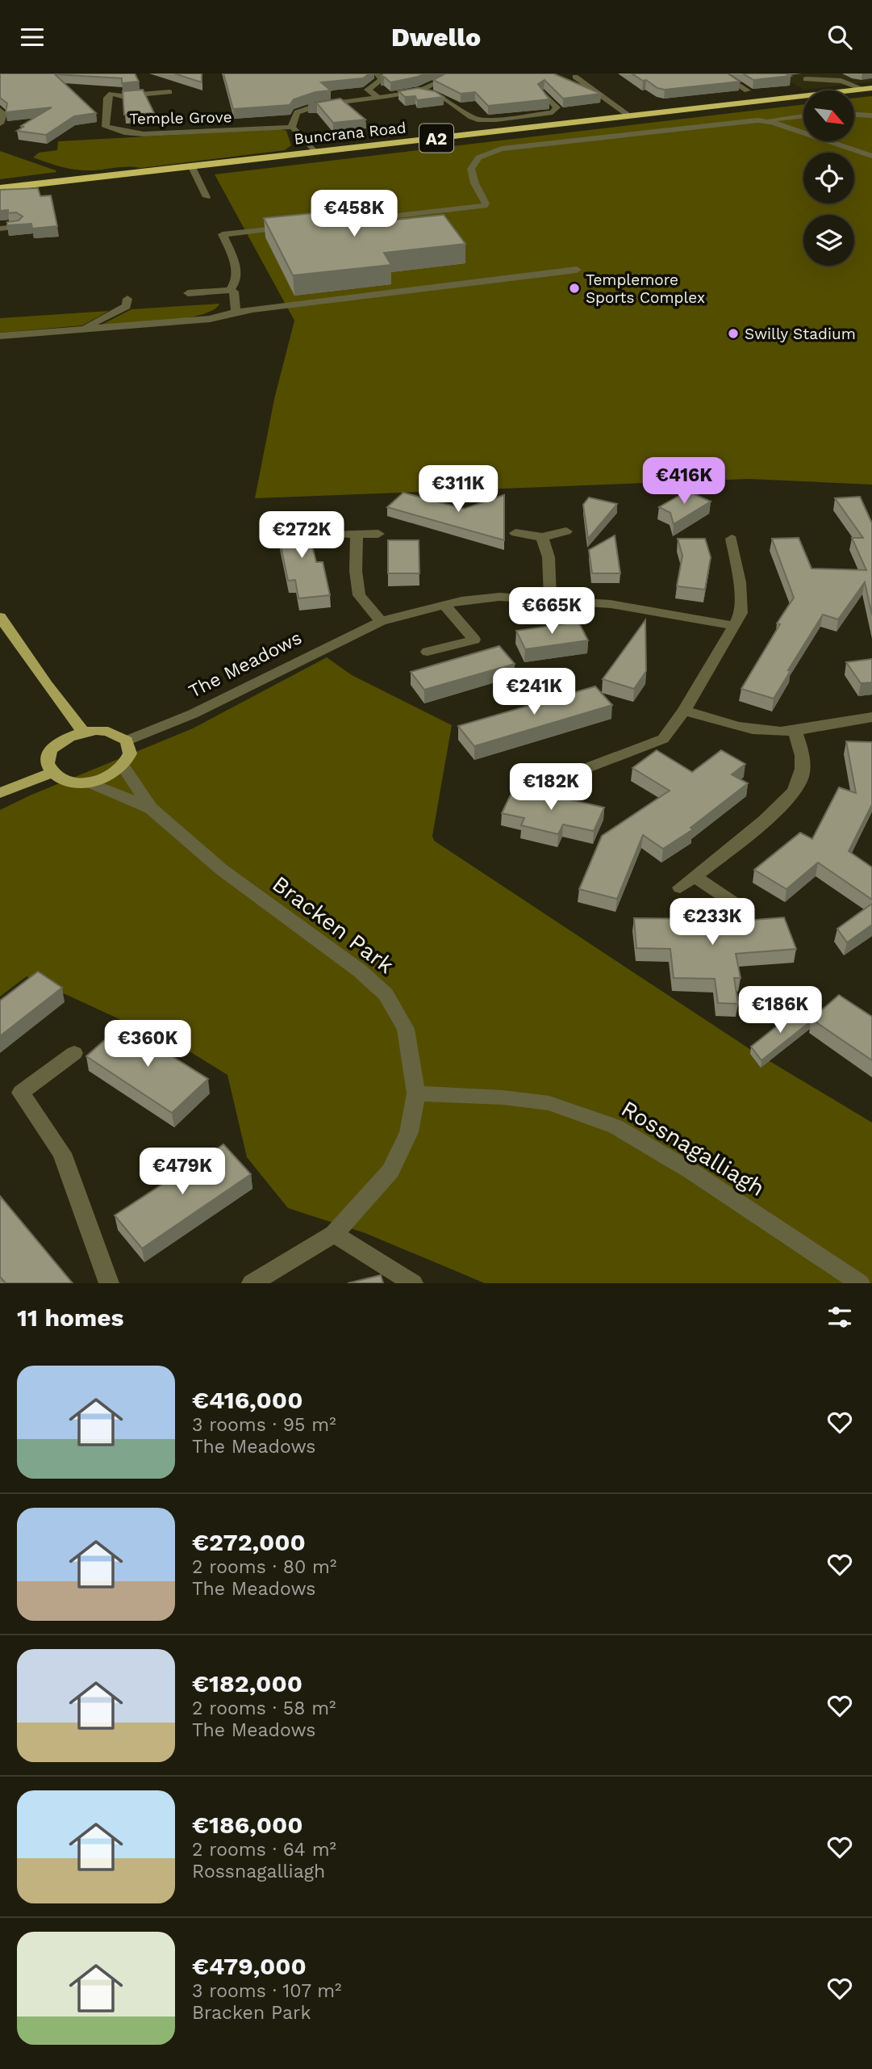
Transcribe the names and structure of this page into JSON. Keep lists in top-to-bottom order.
{
  "streets": {
    "highway": ["Buncrana Road", "A2"],
    "street": [
      "Temple Grove",
      "The Meadows",
      "Bracken Park",
      "Rossnagalliagh"
    ]
  },
  "crossings": [
    ["The Meadows", "Bracken Park"],
    ["Bracken Park", "Rossnagalliagh"]
  ],
  "places": ["Templemore Sports Complex", "Swilly Stadium"],
  "north": "bottom right",
  "page": {
    "header": "Dwello",
    "price": [
      "€458K",
      "€416K",
      "€311K",
      "€272K",
      "€665K",
      "€241K",
      "€182K",
      "€233K",
      "€186K",
      "€360K",
      "€479K"
    ],
    "heading": "11 homes",
    "list": [
      {
        "name": "€416,000",
        "note": "3 rooms · 95 m² · The Meadows"
      },
      {
        "name": "€272,000",
        "note": "2 rooms · 80 m² · The Meadows"
      },
      {
        "name": "€182,000",
        "note": "2 rooms · 58 m² · The Meadows"
      },
      {
        "name": "€186,000",
        "note": "2 rooms · 64 m² · Rossnagalliagh"
      },
      {
        "name": "€479,000",
        "note": "3 rooms · 107 m² · Bracken Park"
      }
    ]
  }
}
